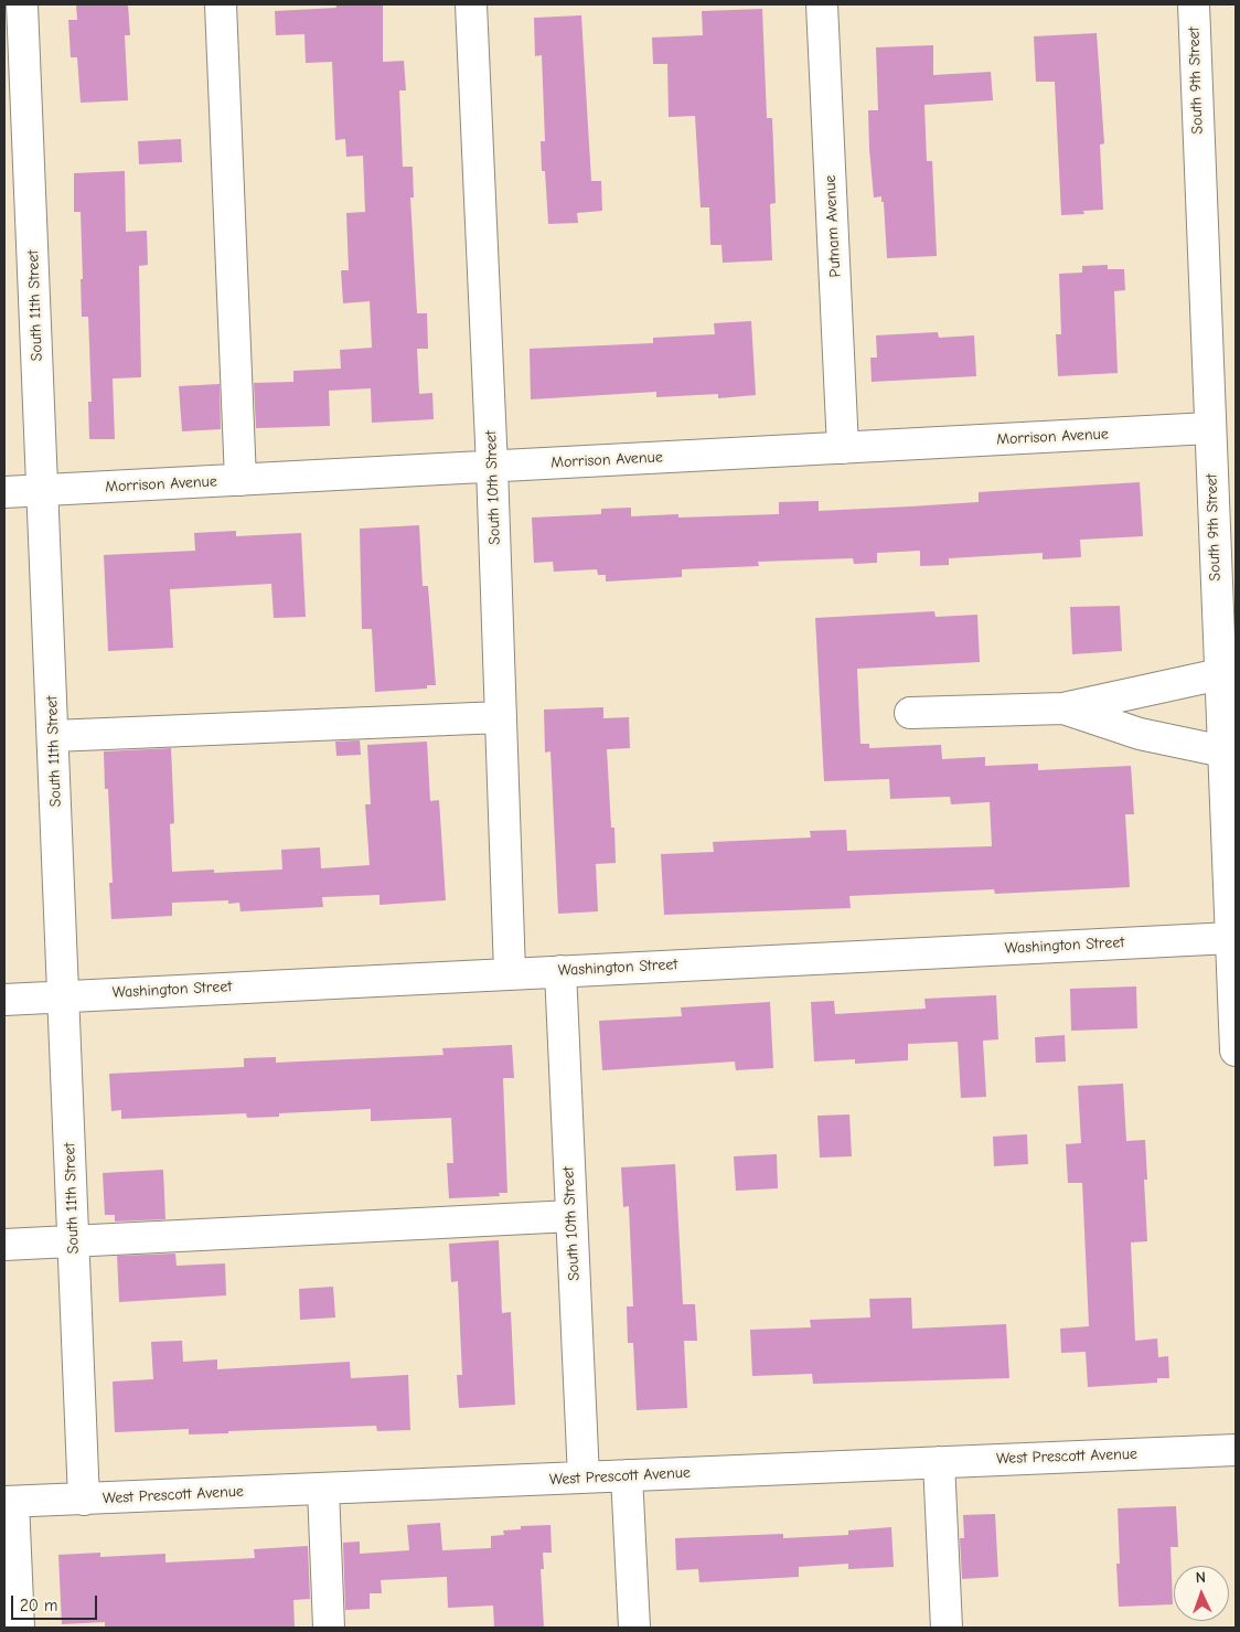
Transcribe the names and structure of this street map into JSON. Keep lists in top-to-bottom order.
{
  "streets": {
    "street": [
      "South 9th Street",
      "Putnam Avenue",
      "South 11th Street",
      "Morrison Avenue",
      "South 10th Street",
      "Washington Street",
      "West Prescott Avenue"
    ]
  },
  "crossings": [
    ["South 9th Street", "Morrison Avenue"],
    ["South 9th Street", "Washington Street"],
    ["Putnam Avenue", "Morrison Avenue"],
    ["South 11th Street", "Morrison Avenue"],
    ["South 11th Street", "Washington Street"],
    ["South 11th Street", "West Prescott Avenue"],
    ["Morrison Avenue", "South 10th Street"],
    ["South 10th Street", "Washington Street"],
    ["South 10th Street", "West Prescott Avenue"]
  ],
  "scale_bar": "20 m",
  "north": "top"
}
